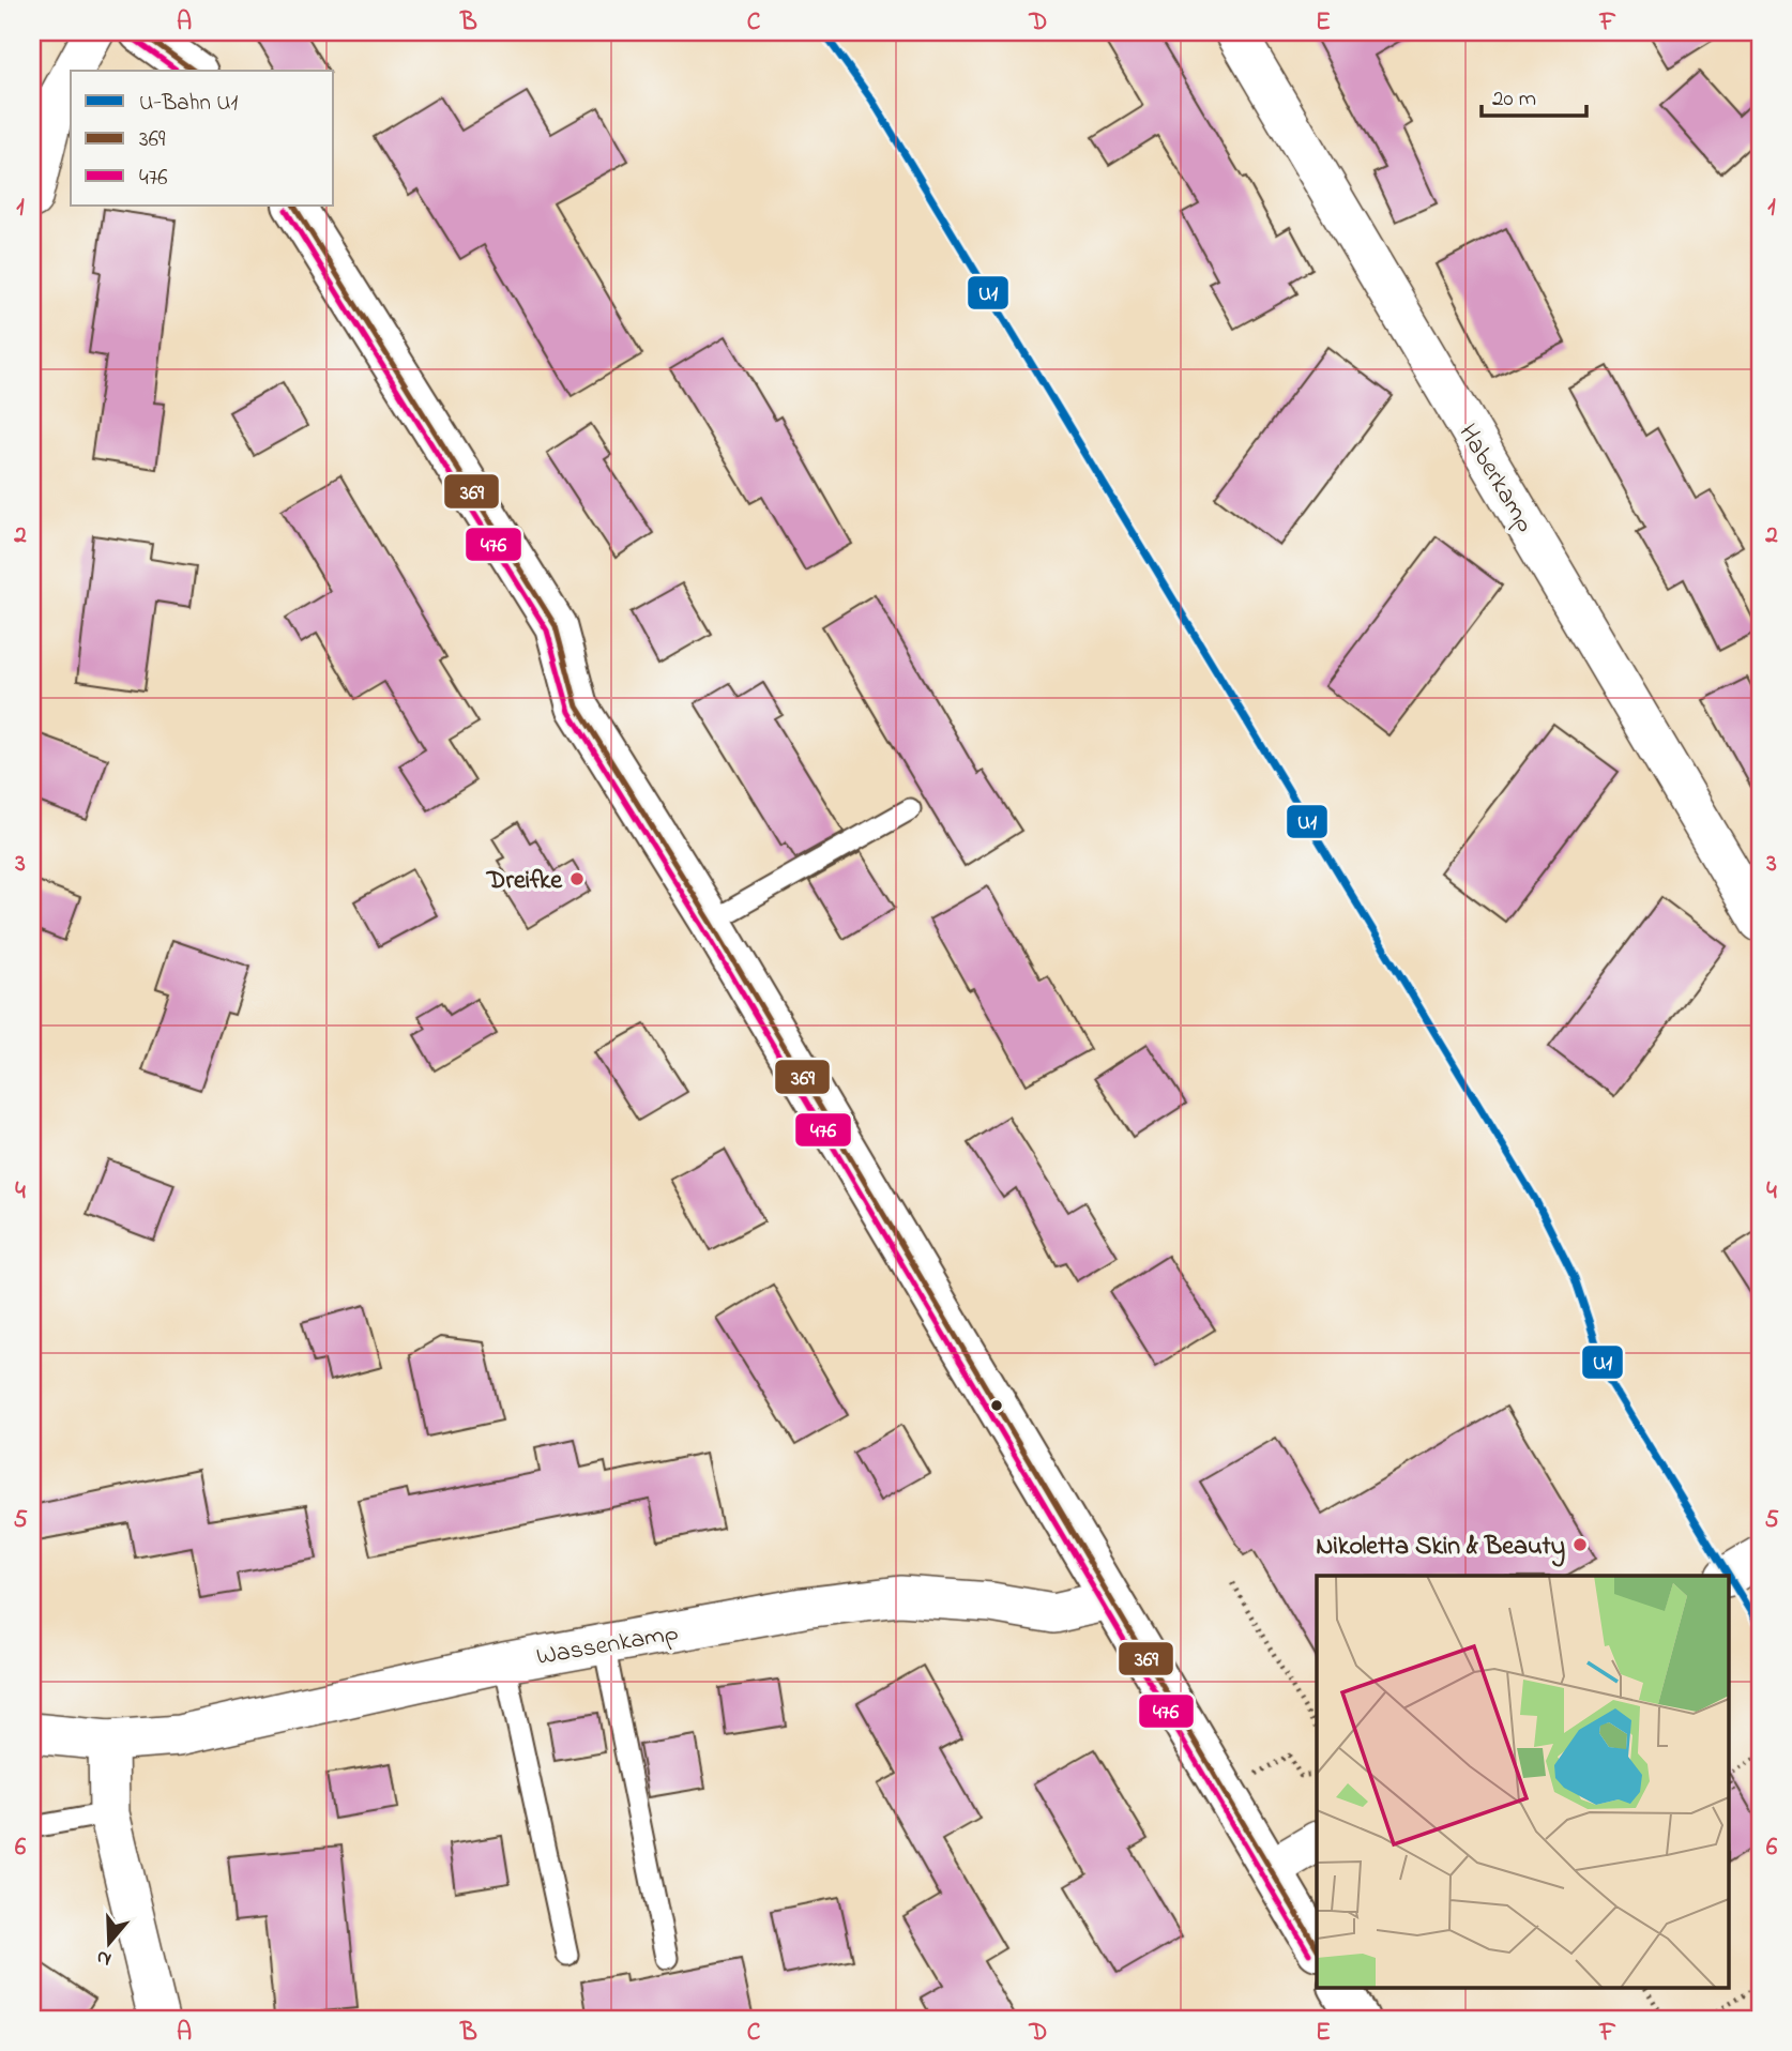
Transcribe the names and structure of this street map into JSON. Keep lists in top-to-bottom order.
{
  "streets": {
    "street": ["Haberkamp", "Wassenkamp"]
  },
  "places": ["Dreifke", "Nikoletta Skin & Beauty"],
  "lines": ["metro line U1", "transit line 369", "transit line 476"],
  "legend": ["U-Bahn U1", "369", "476"],
  "scale_bar": "20 m",
  "north": "bottom",
  "grid": {
    "columns": [
      "A",
      "B",
      "C",
      "D",
      "E",
      "F"
    ],
    "rows": [
      "1",
      "2",
      "3",
      "4",
      "5",
      "6"
    ]
  }
}
